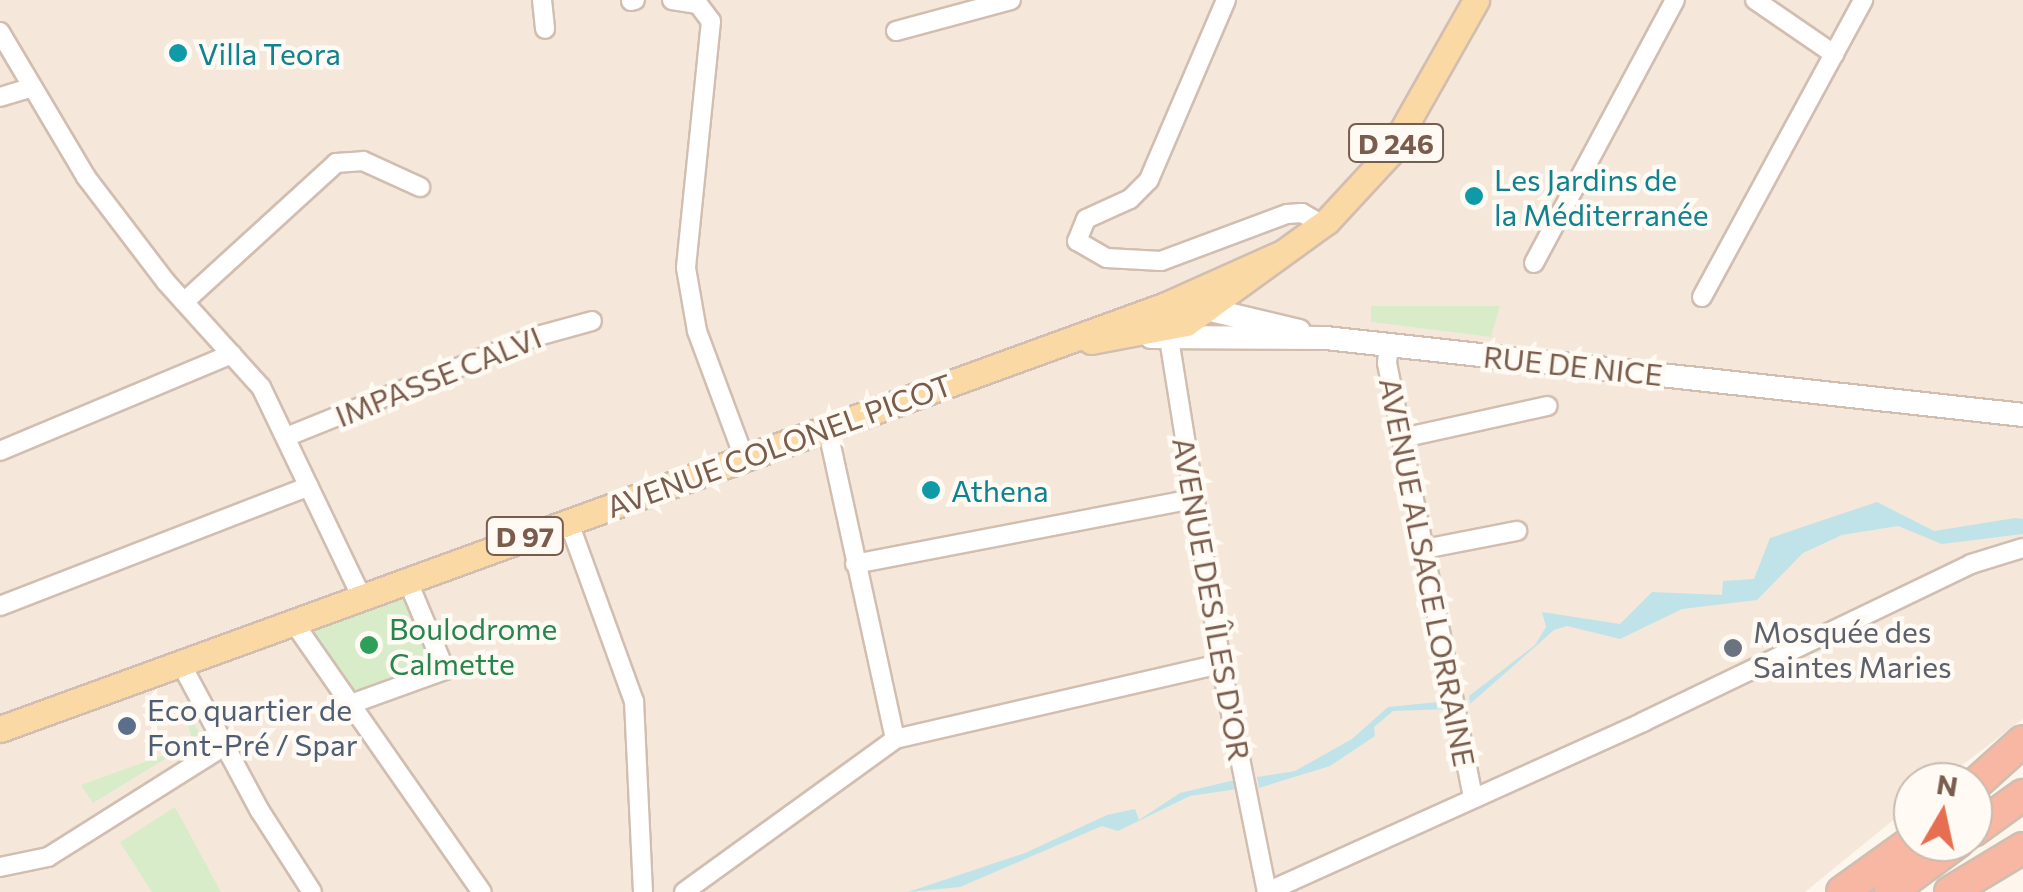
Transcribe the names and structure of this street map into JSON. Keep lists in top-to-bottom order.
{
  "streets": {
    "main road": ["D 246", "AVENUE COLONEL PICOT", "D 97"],
    "street": [
      "RUE DE NICE",
      "IMPASSE CALVI",
      "AVENUE ALSACE LORRAINE",
      "AVENUE DES ÎLES D'OR"
    ]
  },
  "crossings": [
    ["RUE DE NICE", "AVENUE COLONEL PICOT"],
    ["RUE DE NICE", "D 97"],
    ["RUE DE NICE", "AVENUE ALSACE LORRAINE"],
    ["RUE DE NICE", "AVENUE DES ÎLES D'OR"],
    ["AVENUE COLONEL PICOT", "D 97"],
    ["AVENUE COLONEL PICOT", "AVENUE DES ÎLES D'OR"]
  ],
  "places": [
    "Villa Teora",
    "Les Jardins de la Méditerranée",
    "Athena",
    "Boulodrome Calmette",
    "Mosquée des Saintes Maries",
    "Eco quartier de Font-Pré / Spar"
  ],
  "north": "top"
}
